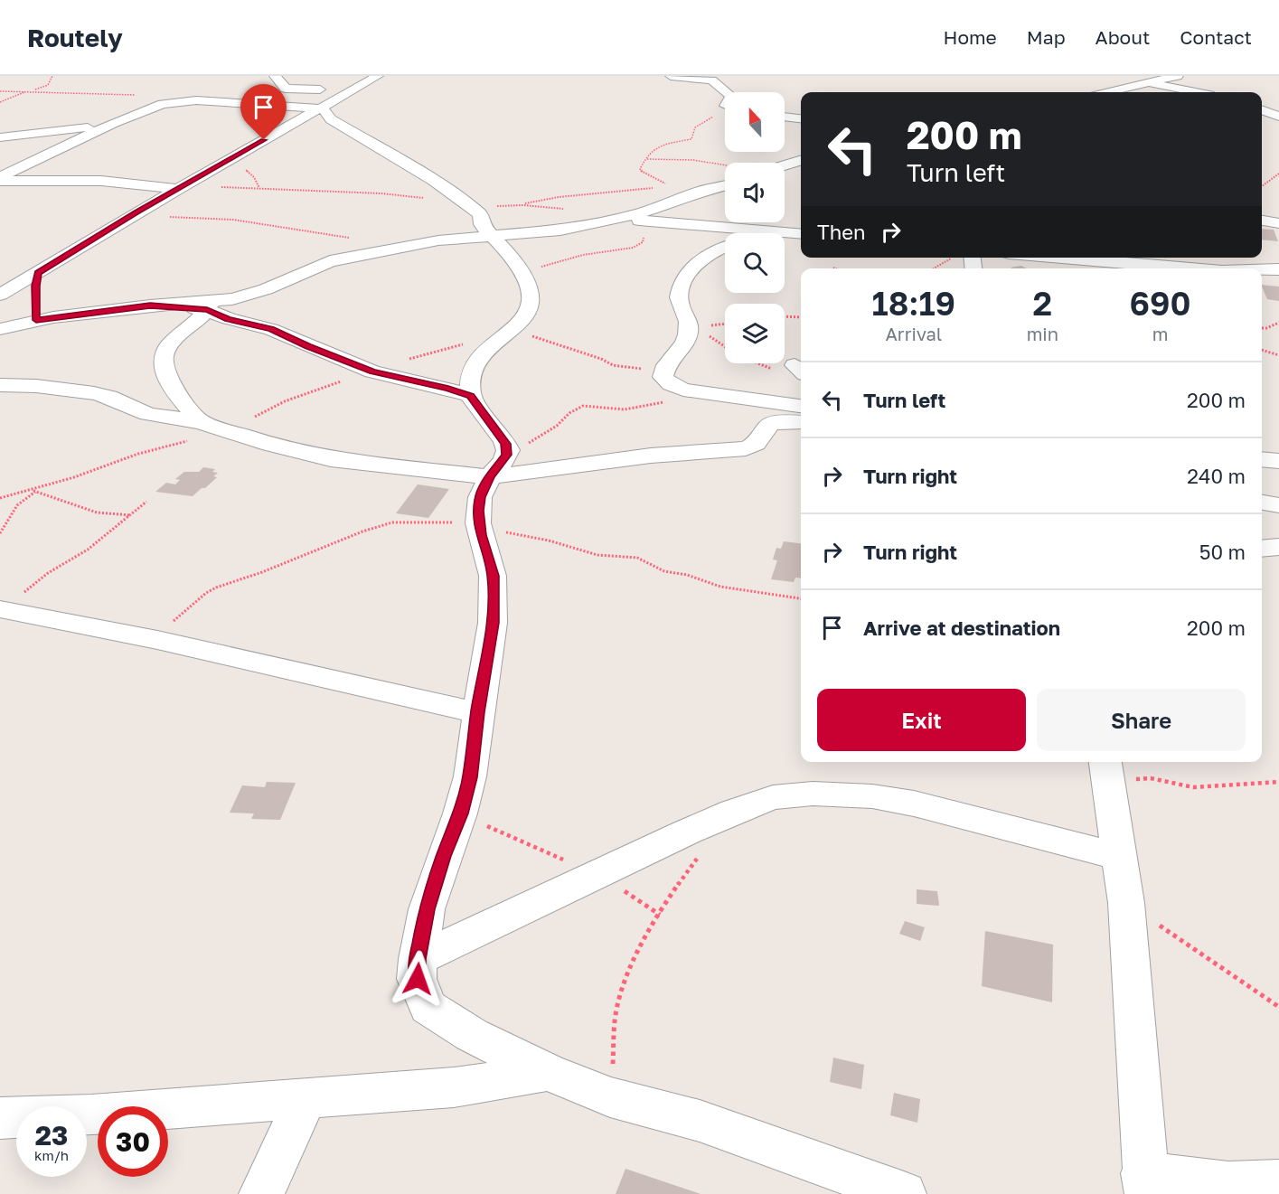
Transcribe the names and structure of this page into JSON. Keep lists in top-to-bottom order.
{
  "north": "top",
  "page": {
    "header": "Routely",
    "nav": [
      "Home",
      "Map",
      "About",
      "Contact"
    ],
    "turn": ["200 m", "Turn left"],
    "then": "Then",
    "eta": [
      "18:19",
      "Arrival",
      "2",
      "min",
      "690",
      "m"
    ],
    "list": [
      {
        "name": "Turn left",
        "value": "200 m"
      },
      {
        "name": "Turn right",
        "value": "240 m"
      },
      {
        "name": "Turn right",
        "value": "50 m"
      },
      {
        "name": "Arrive at destination",
        "value": "200 m"
      }
    ],
    "buttons": ["Exit", "Share"],
    "speed": "23 km/h",
    "limit": "30"
  }
}
